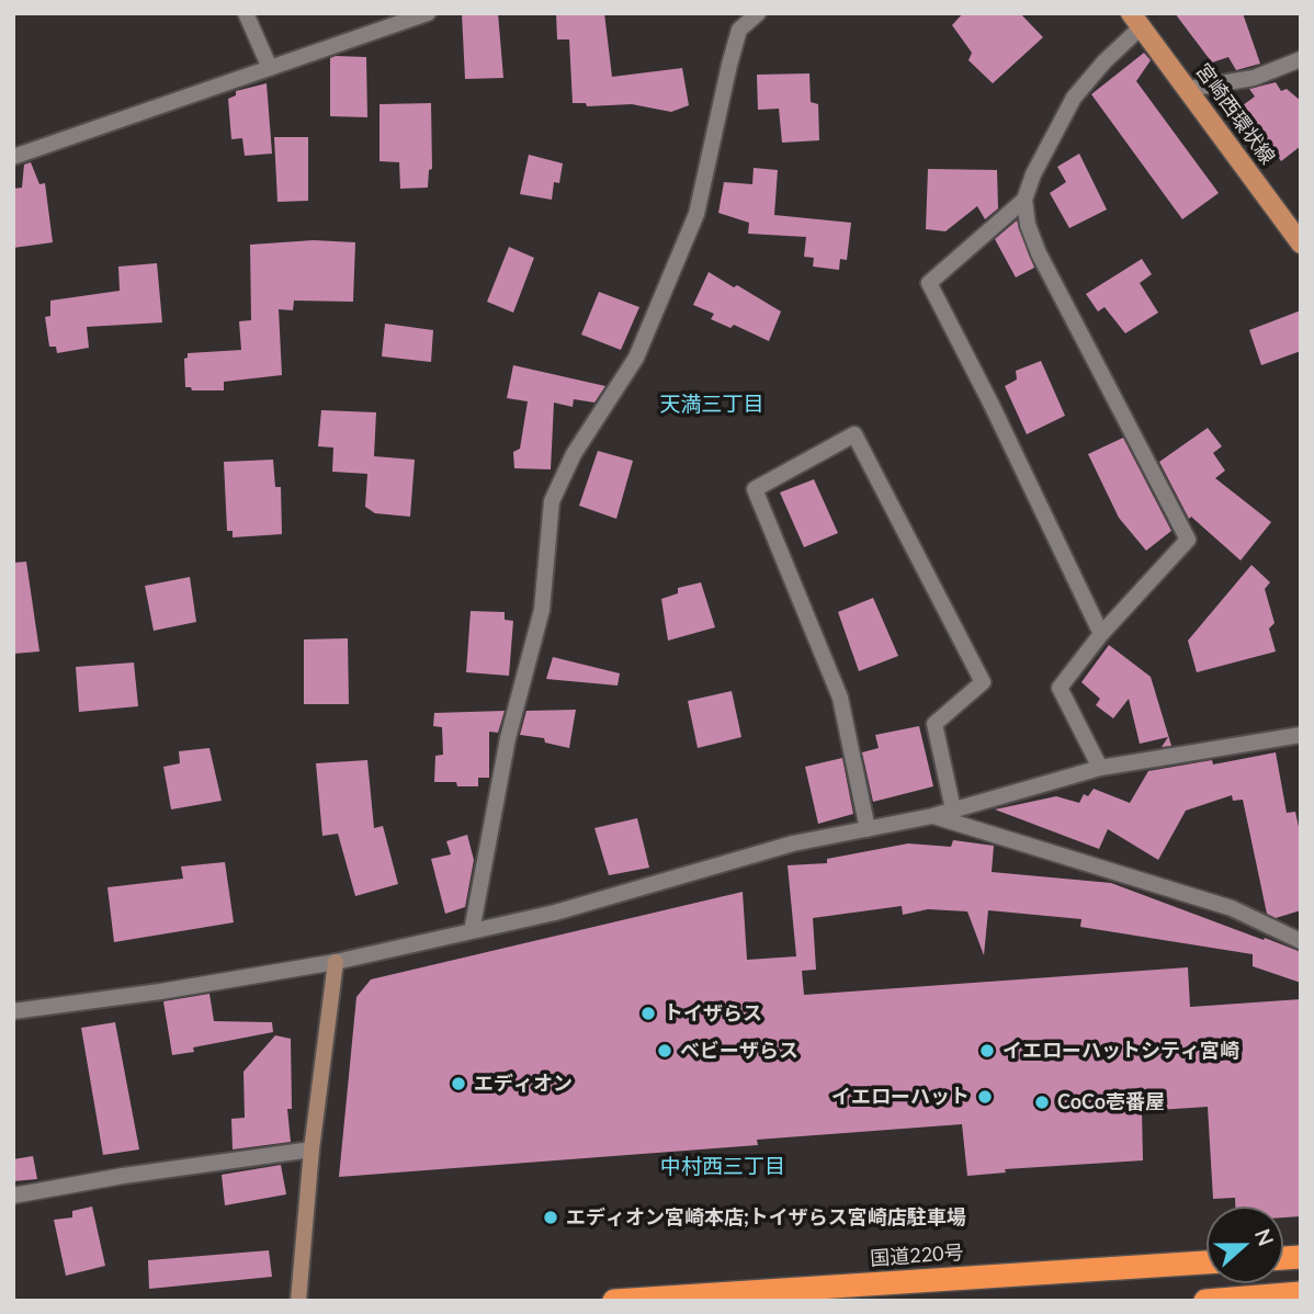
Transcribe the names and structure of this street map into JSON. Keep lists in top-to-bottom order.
{
  "streets": {
    "highway": ["国道220号"],
    "main road": ["宮崎西環状線"]
  },
  "districts": ["天満三丁目", "中村西三丁目"],
  "places": [
    "トイザらス",
    "ベビーザらス",
    "イエローハットシティ宮崎",
    "エディオン",
    "イエローハット",
    "CoCo壱番屋",
    "エディオン宮崎本店;トイザらス宮崎店駐車場"
  ],
  "north": "right"
}
